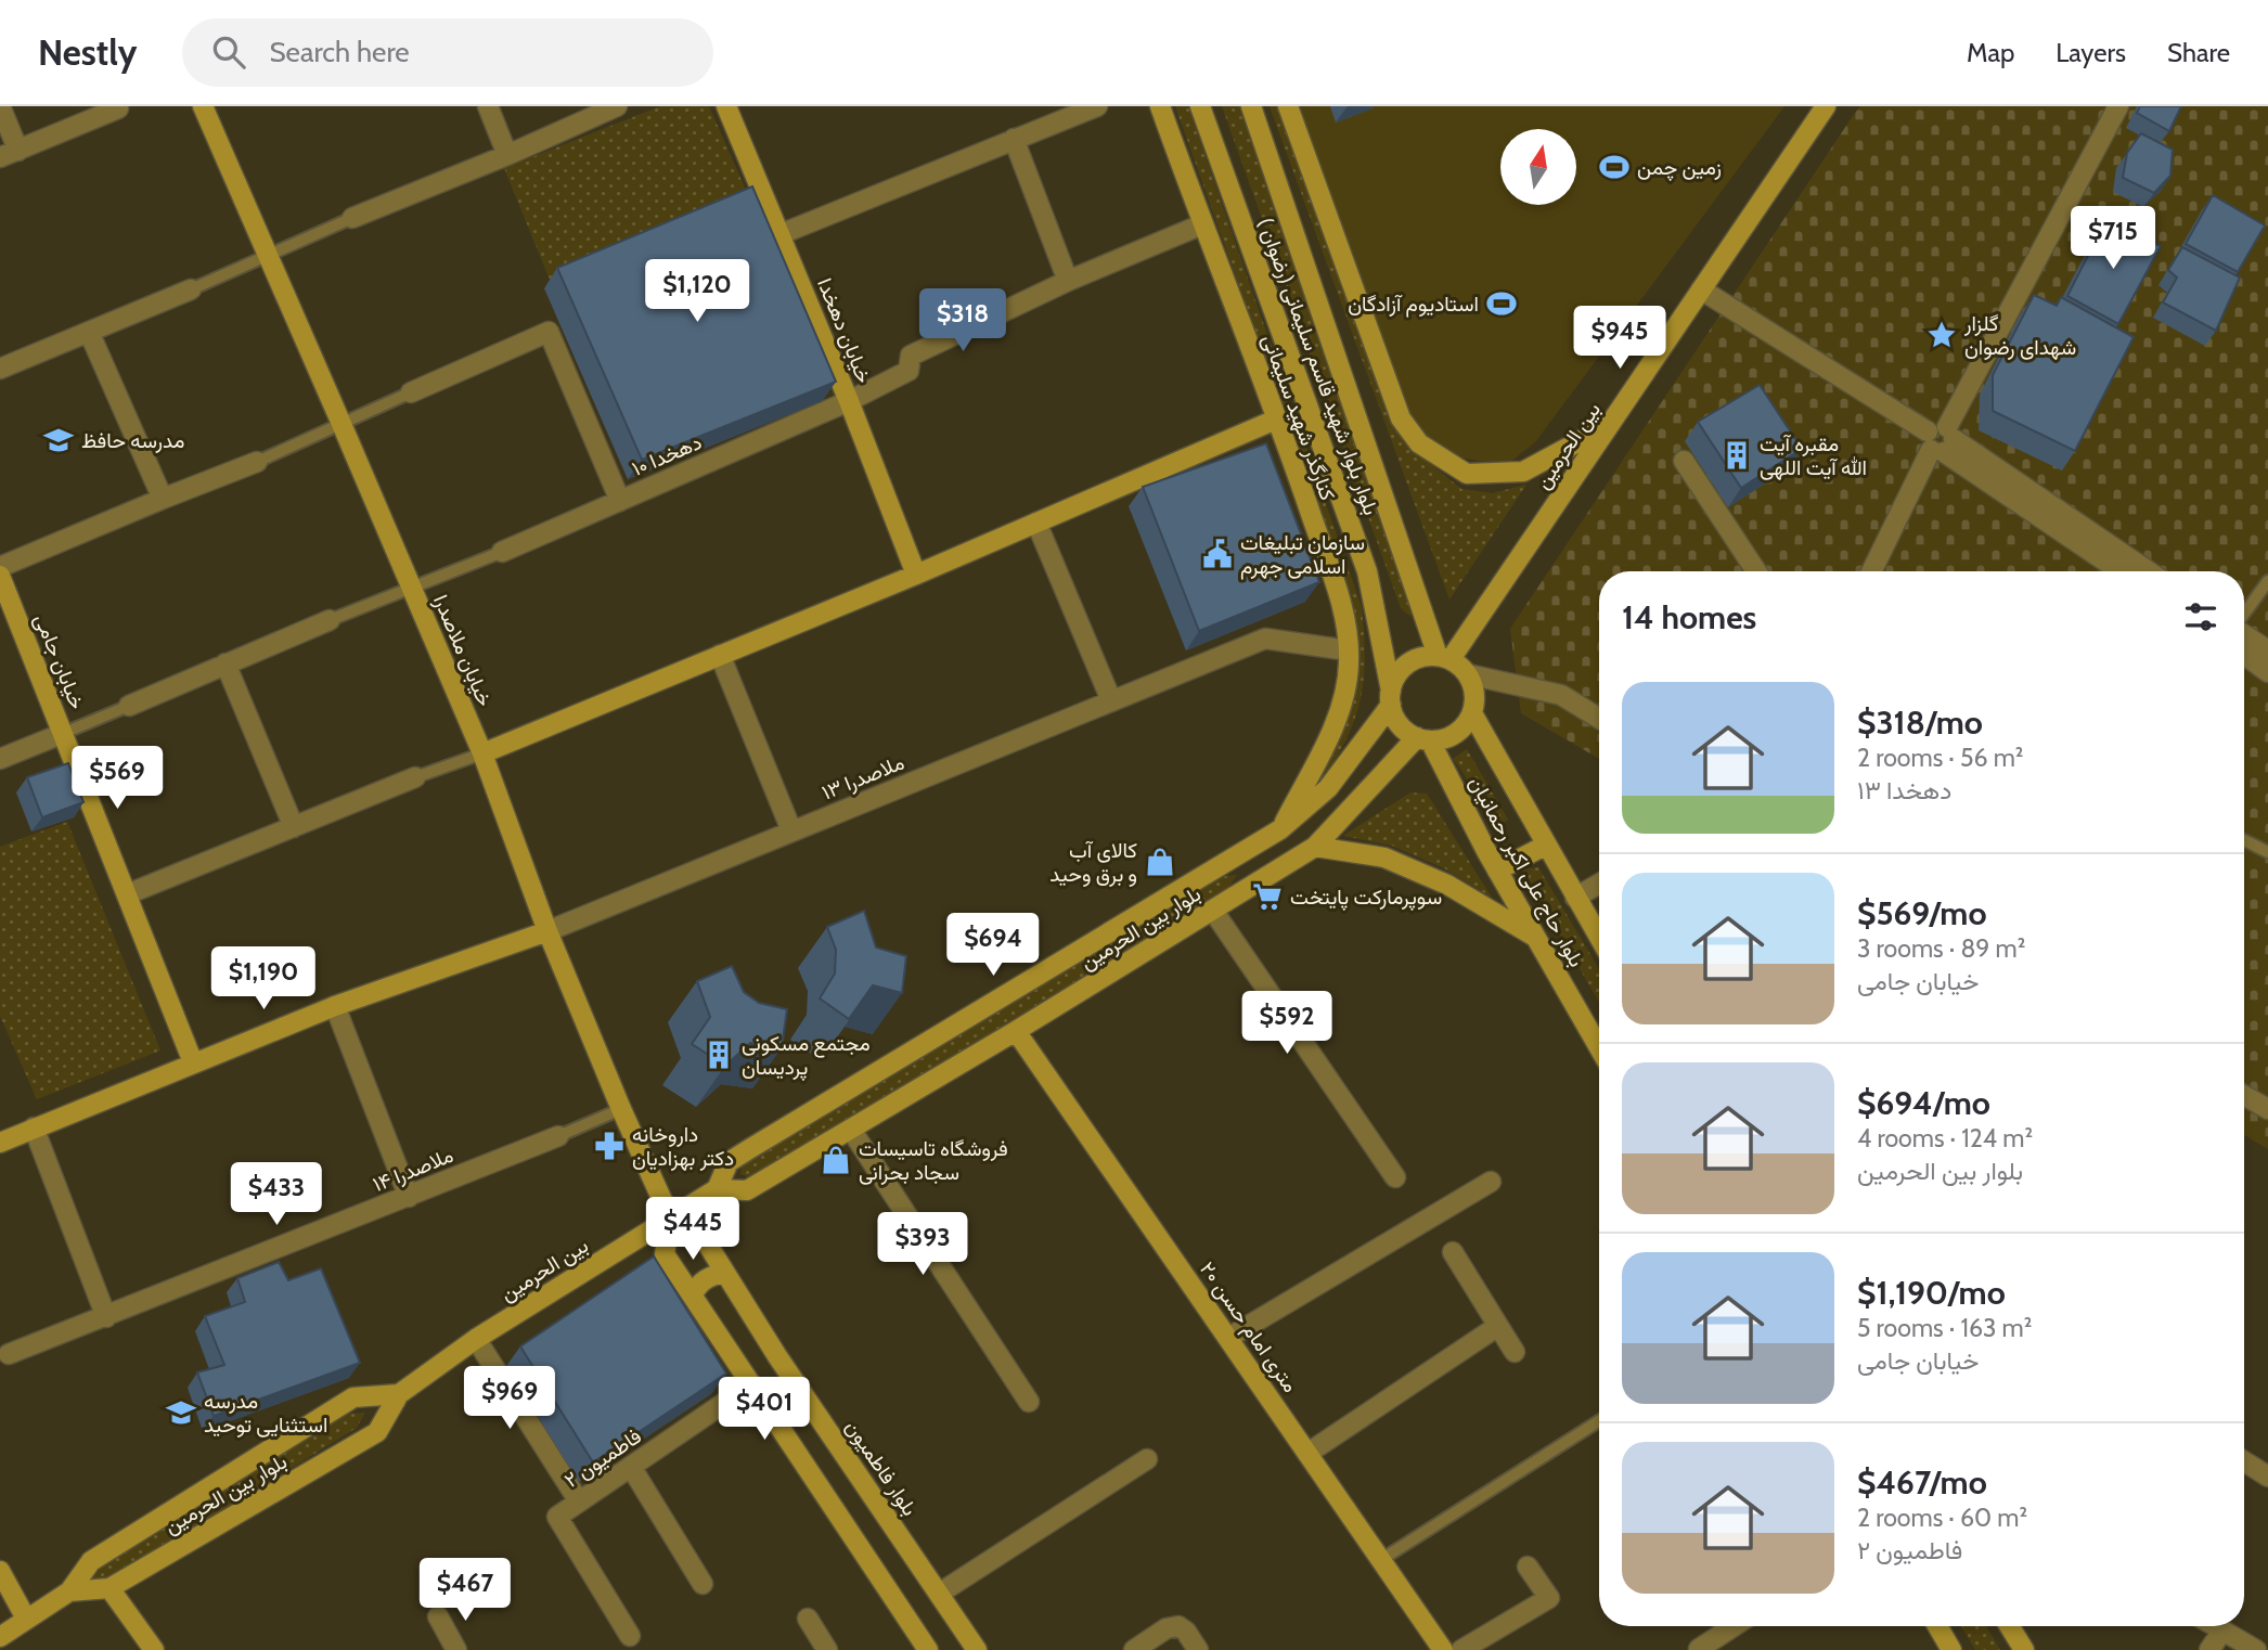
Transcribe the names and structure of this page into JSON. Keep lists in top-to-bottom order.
{
  "streets": {
    "main road": [
      "خیابان دهخدا",
      "بلوار بلوار شهید قاسم سلیمانی (رضوان )",
      "کنارگذر شهید سلیمانی",
      "بین الحرمین",
      "خیابان ملاصدرا",
      "خیابان جامی",
      "بلوار حاج علی اکبر رحمانیان",
      "بلوار بین الحرمین",
      "۲۰ متری امام حسن",
      "بلوار فاطمیون"
    ],
    "street": [
      "دهخدا ۱۰",
      "ملاصدرا ۱۳",
      "ملاصدرا ۱۴",
      "فاطمیون ۲"
    ]
  },
  "crossings": [
    ["خیابان دهخدا", "دهخدا ۱۰"],
    ["بلوار بلوار شهید قاسم سلیمانی (رضوان )", "بین الحرمین"],
    ["بلوار بلوار شهید قاسم سلیمانی (رضوان )", "بلوار حاج علی اکبر رحمانیان"],
    ["بلوار بلوار شهید قاسم سلیمانی (رضوان )", "بلوار بین الحرمین"],
    ["کنارگذر شهید سلیمانی", "ملاصدرا ۱۳"],
    ["کنارگذر شهید سلیمانی", "بلوار بین الحرمین"],
    ["بین الحرمین", "خیابان ملاصدرا"],
    ["بین الحرمین", "بلوار حاج علی اکبر رحمانیان"],
    ["بین الحرمین", "بلوار بین الحرمین"],
    ["بین الحرمین", "بلوار فاطمیون"],
    ["خیابان ملاصدرا", "ملاصدرا ۱۳"],
    ["خیابان ملاصدرا", "ملاصدرا ۱۴"],
    ["خیابان ملاصدرا", "بلوار فاطمیون"],
    ["بلوار حاج علی اکبر رحمانیان", "بلوار بین الحرمین"],
    ["بلوار بین الحرمین", "۲۰ متری امام حسن"]
  ],
  "places": {
    "sports": ["زمین چمن", "استادیوم آزادگان"],
    "place": ["گلزار شهدای رضوان"],
    "school or university": ["مدرسه حافظ", "مدرسه استثنایی توحید"],
    "building": ["مقبره آیت الله آیت اللهی", "مجتمع مسکونی پردیسان"],
    "public building": ["سازمان تبلیغات اسلامی جهرم"],
    "shop": ["کالای آب و برق وحید", "فروشگاه تاسیسات سجاد بحرانی"],
    "supermarket": ["سوپرمارکت پایتخت"],
    "pharmacy": ["داروخانه دکتر بهزادیان"]
  },
  "north": "top",
  "page": {
    "header": "Nestly",
    "search": "Search here",
    "nav": ["Map", "Layers", "Share"],
    "price": [
      "$715",
      "$1,120",
      "$318",
      "$945",
      "$569",
      "$694",
      "$1,190",
      "$592",
      "$433",
      "$445",
      "$393",
      "$969",
      "$401",
      "$467"
    ],
    "heading": "14 homes",
    "list": [
      {
        "name": "$318/mo",
        "note": "2 rooms · 56 m² · دهخدا ۱۳"
      },
      {
        "name": "$569/mo",
        "note": "3 rooms · 89 m² · خیابان جامی"
      },
      {
        "name": "$694/mo",
        "note": "4 rooms · 124 m² · بلوار بین الحرمین"
      },
      {
        "name": "$1,190/mo",
        "note": "5 rooms · 163 m² · خیابان جامی"
      },
      {
        "name": "$467/mo",
        "note": "2 rooms · 60 m² · فاطمیون ۲"
      }
    ]
  }
}
